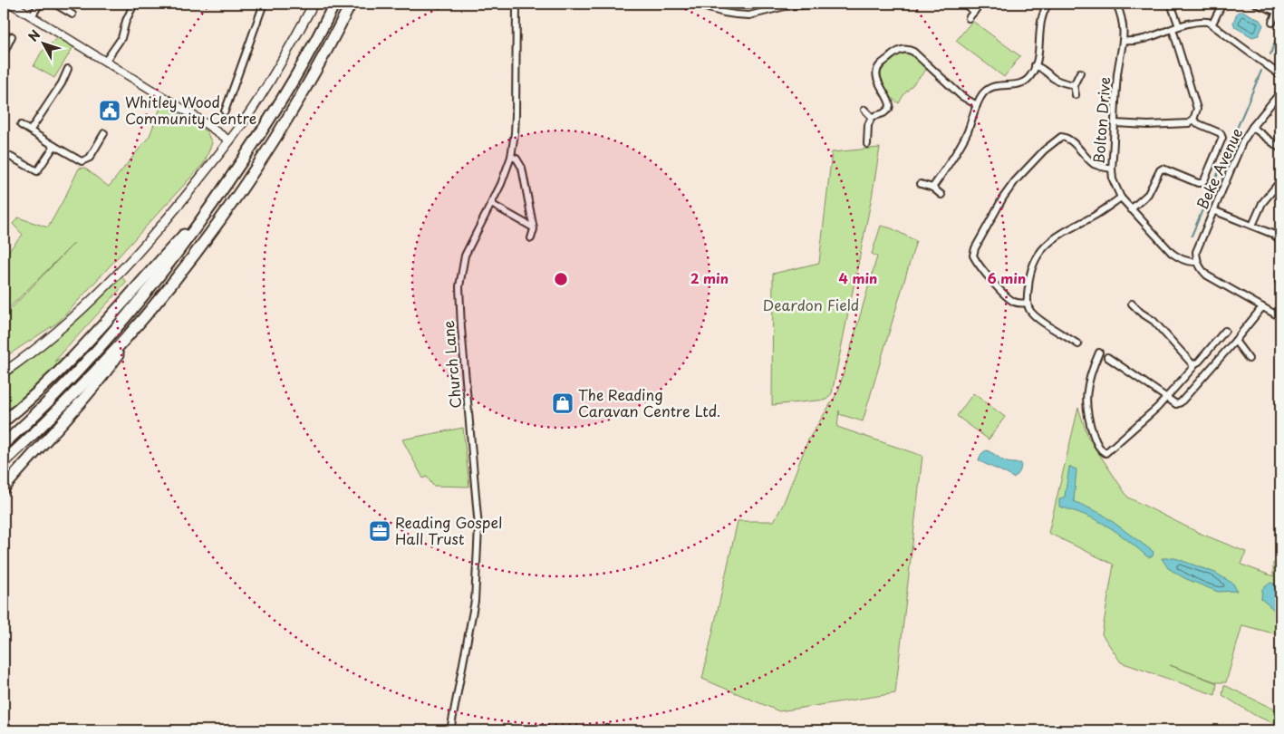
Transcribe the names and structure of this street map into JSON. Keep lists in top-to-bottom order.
{
  "streets": {
    "street": ["Bolton Drive", "Beke Avenue", "Church Lane"]
  },
  "crossings": [
    ["Bolton Drive", "Beke Avenue"]
  ],
  "parks": ["Deardon Field"],
  "places": {
    "public building": ["Whitley Wood Community Centre"],
    "shop": ["The Reading Caravan Centre Ltd."],
    "office": ["Reading Gospel Hall Trust"]
  },
  "north": "top left",
  "rings": ["2 min", "4 min", "6 min"]
}
